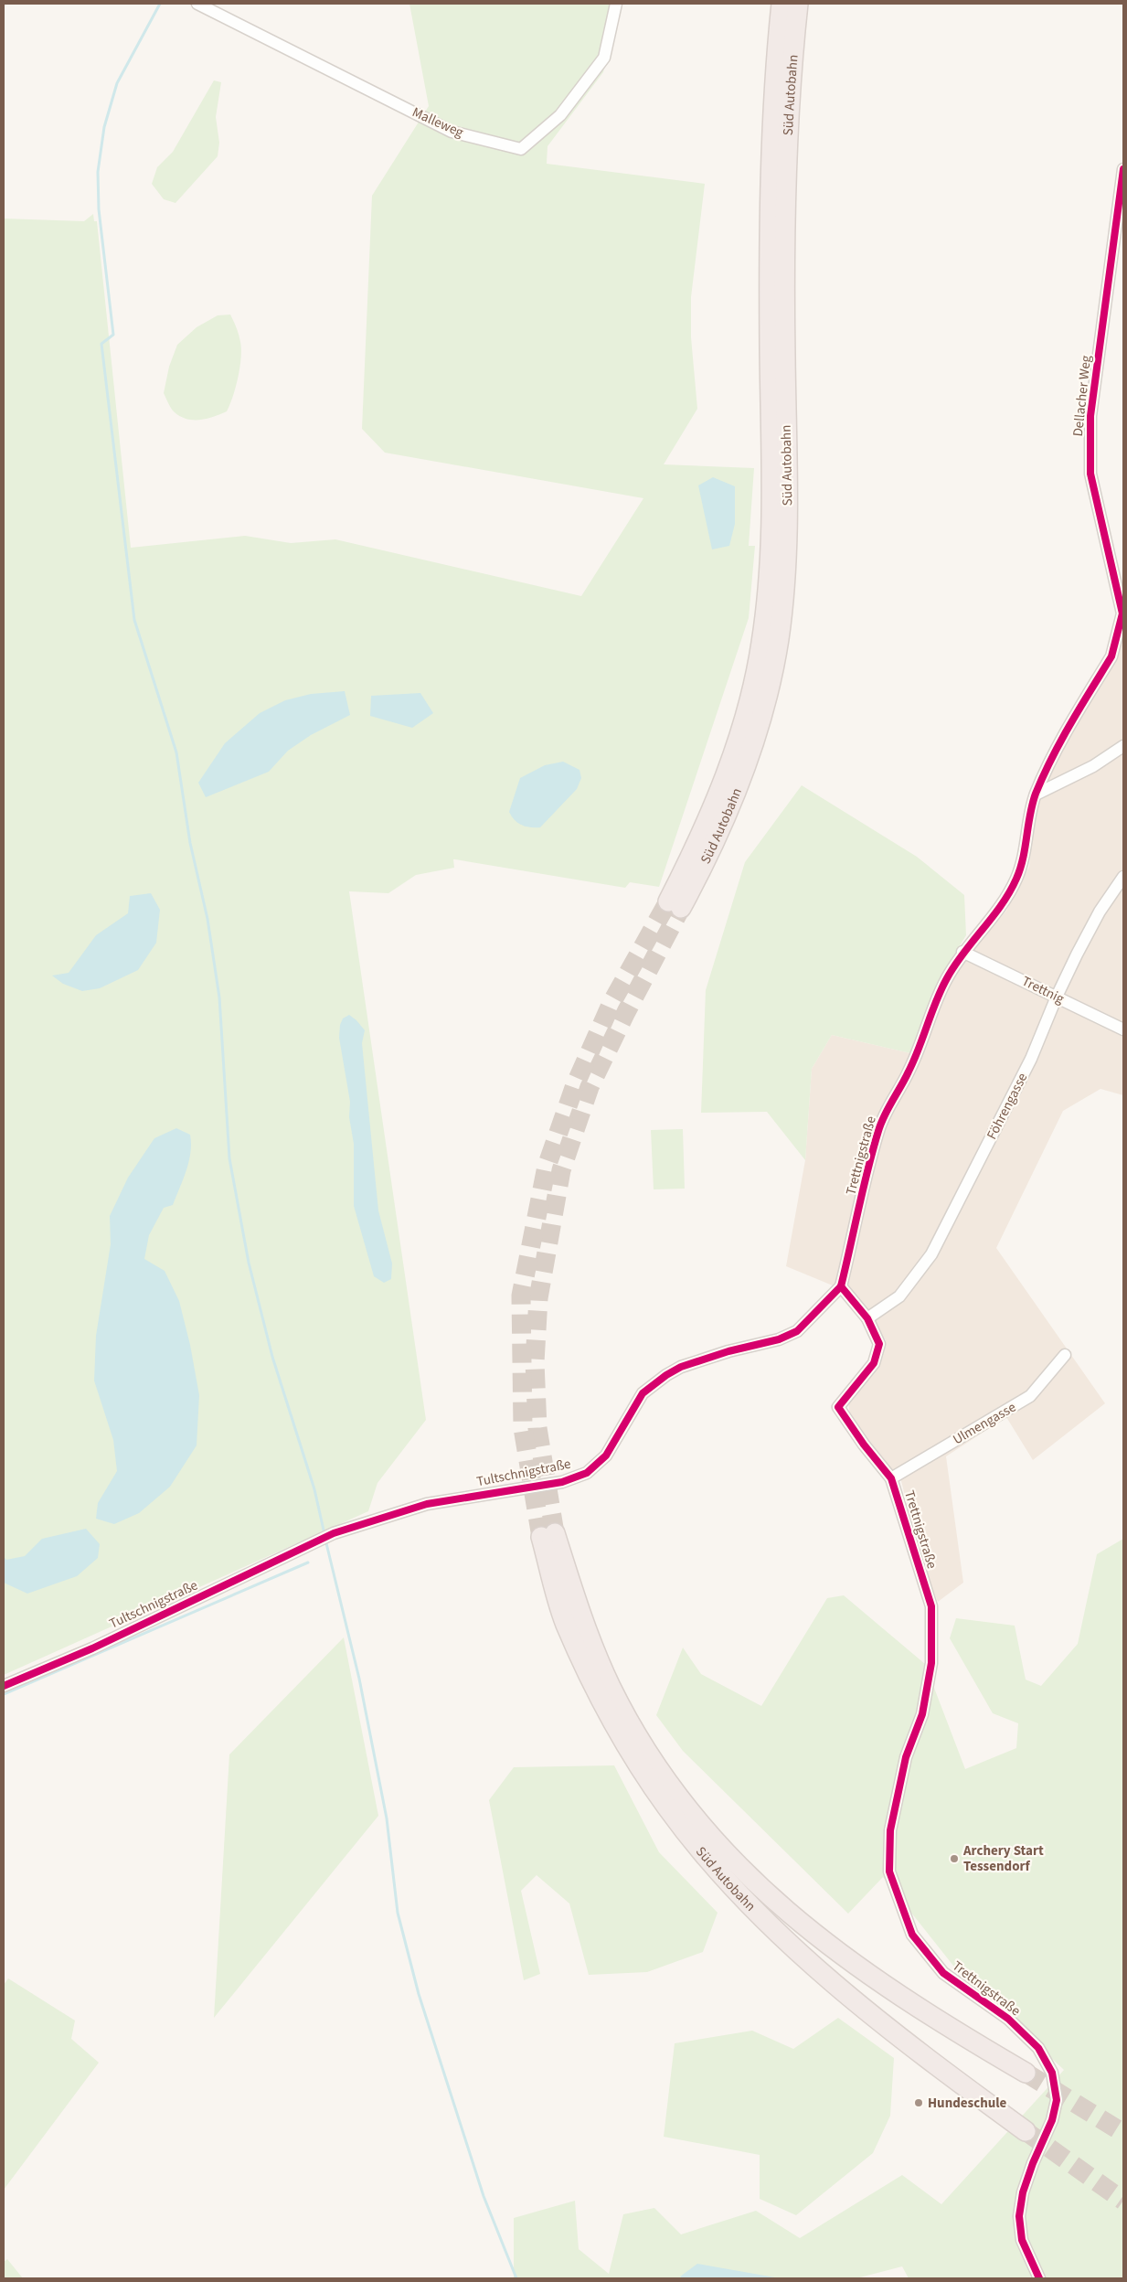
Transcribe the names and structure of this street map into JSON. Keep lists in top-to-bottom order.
{
  "streets": {
    "highway": ["Süd Autobahn"],
    "street": [
      "Malleweg",
      "Dellacher Weg",
      "Trettnig",
      "Föhrengasse",
      "Trettnigstraße",
      "Ulmengasse",
      "Tultschnigstraße"
    ]
  },
  "crossings": [
    ["Dellacher Weg", "Trettnigstraße"],
    ["Trettnig", "Föhrengasse"],
    ["Trettnig", "Trettnigstraße"],
    ["Föhrengasse", "Trettnigstraße"],
    ["Trettnigstraße", "Ulmengasse"],
    ["Trettnigstraße", "Tultschnigstraße"]
  ],
  "places": ["Archery Start Tessendorf", "Hundeschule"]
}
